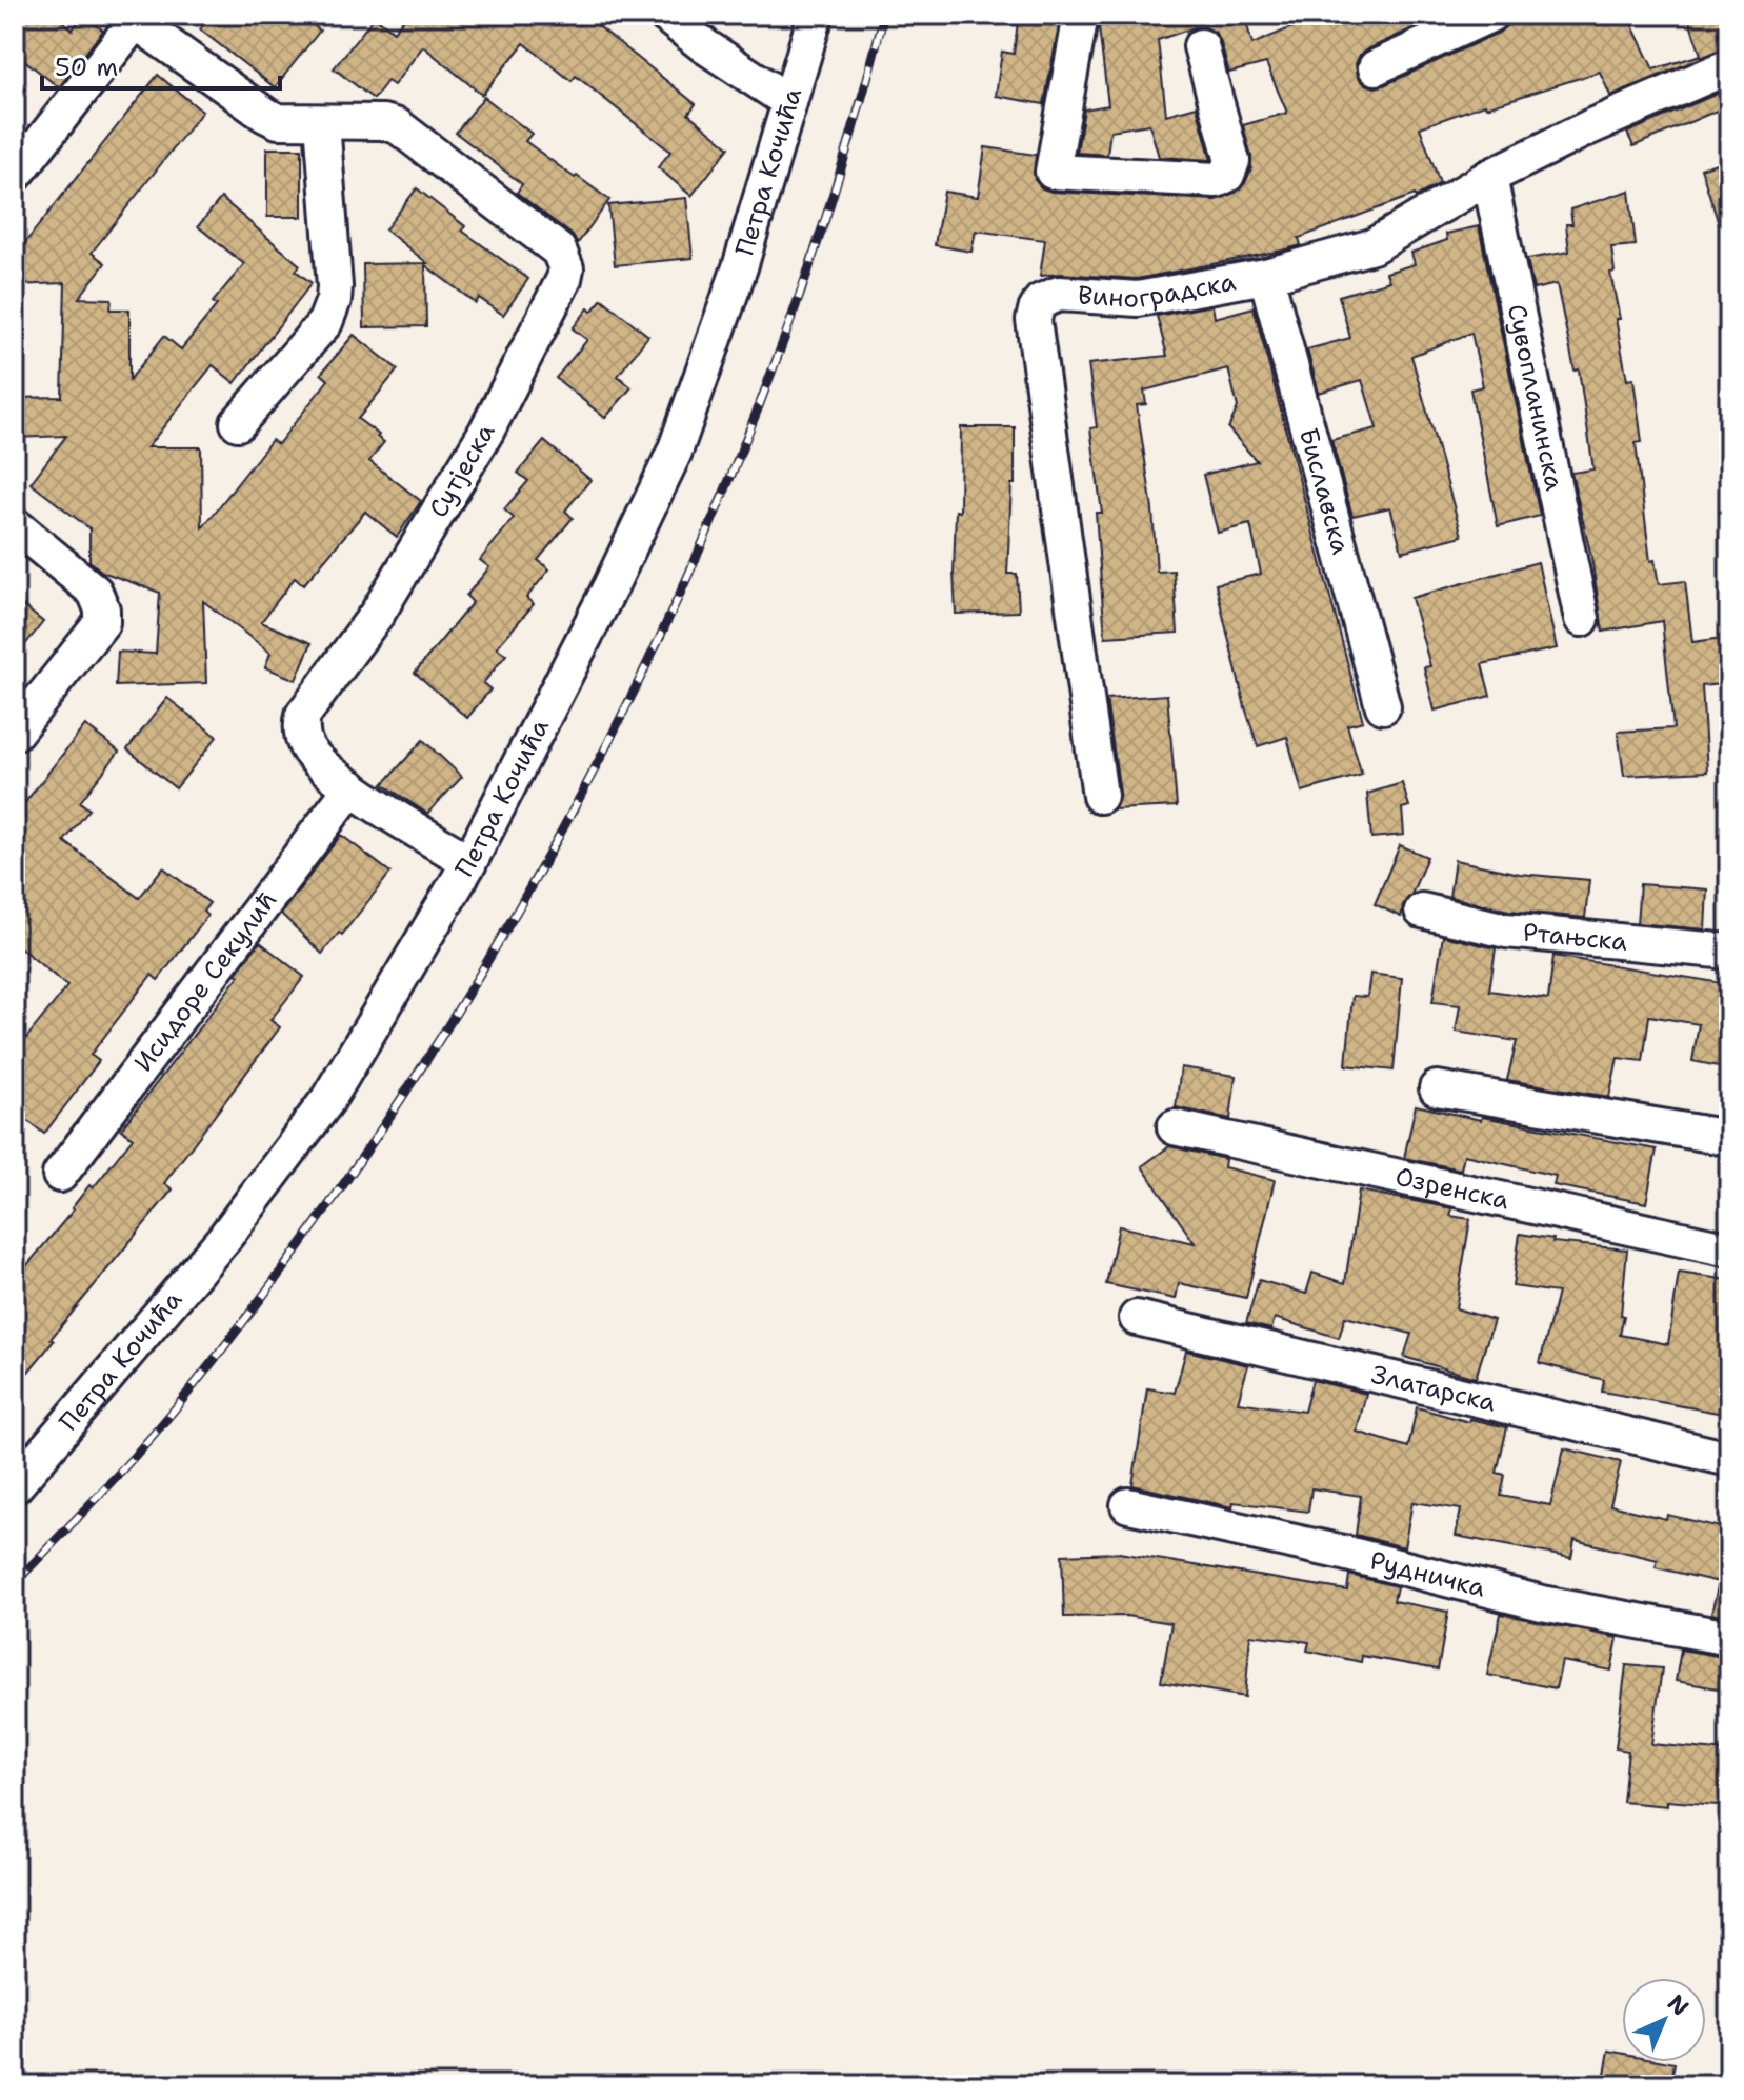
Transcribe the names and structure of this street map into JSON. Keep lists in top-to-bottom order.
{
  "streets": {
    "street": [
      "Петра Кочића",
      "Виноградска",
      "Сувопланинска",
      "Сутјеска",
      "Биславска",
      "Ртањска",
      "Исидоре Секулић",
      "Озренска",
      "Златарска",
      "Рудничка"
    ]
  },
  "crossings": [
    ["Петра Кочића", "Сутјеска"],
    ["Виноградска", "Сувопланинска"],
    ["Виноградска", "Биславска"],
    ["Сутјеска", "Исидоре Секулић"]
  ],
  "scale_bar": "50 m",
  "north": "top right"
}
